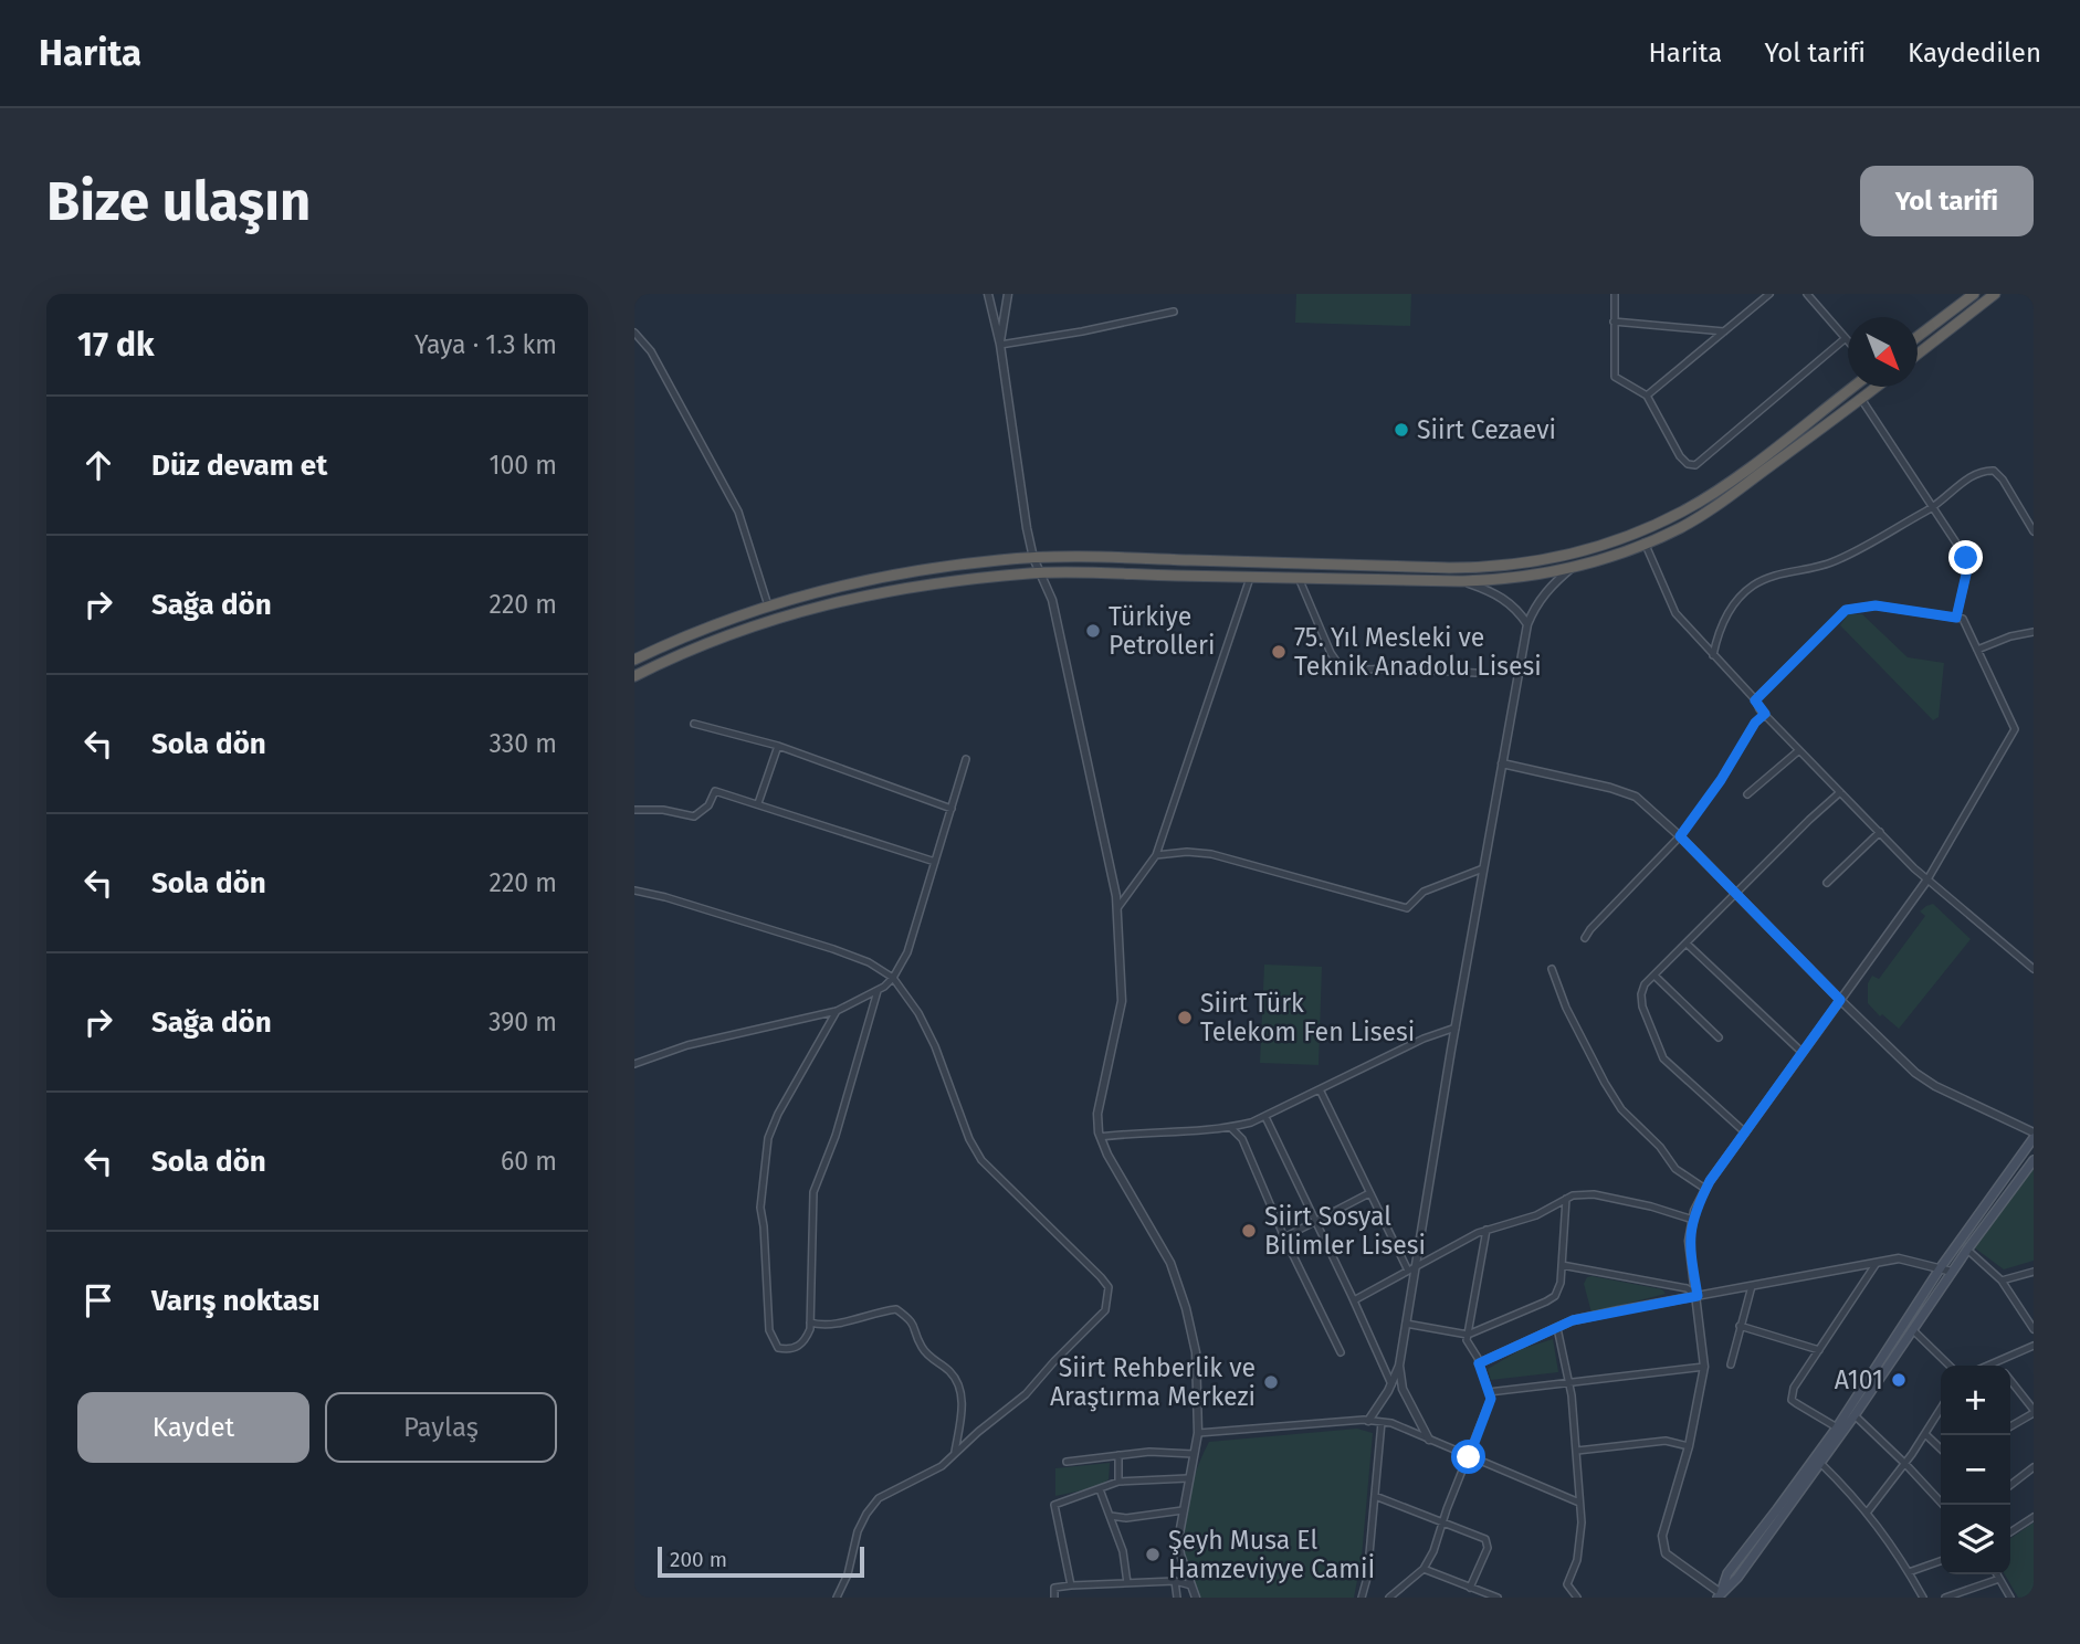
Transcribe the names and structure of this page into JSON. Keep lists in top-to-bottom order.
{
  "places": [
    "Siirt Cezaevi",
    "Türkiye Petrolleri",
    "75. Yıl Mesleki ve Teknik Anadolu Lisesi",
    "Siirt Türk Telekom Fen Lisesi",
    "Siirt Sosyal Bilimler Lisesi",
    "A101",
    "Siirt Rehberlik ve Araştırma Merkezi",
    "Şeyh Musa El Hamzeviyye Camiİ"
  ],
  "scale_bar": "200 m",
  "north": "bottom right",
  "page": {
    "header": "Harita",
    "nav": ["Harita", "Yol tarifi", "Kaydedilen"],
    "buttons": [
      "Yol tarifi",
      ["Kaydet", "Paylaş"]
    ],
    "title": "Bize ulaşın",
    "heading": ["17 dk", "Yaya · 1.3 km"],
    "list": [
      ["Düz devam et", "100 m"],
      ["Sağa dön", "220 m"],
      ["Sola dön", "330 m"],
      ["Sola dön", "220 m"],
      ["Sağa dön", "390 m"],
      ["Sola dön", "60 m"],
      "Varış noktası"
    ],
    "map_buttons": ["+", "−"],
    "scale": "200 m"
  }
}
